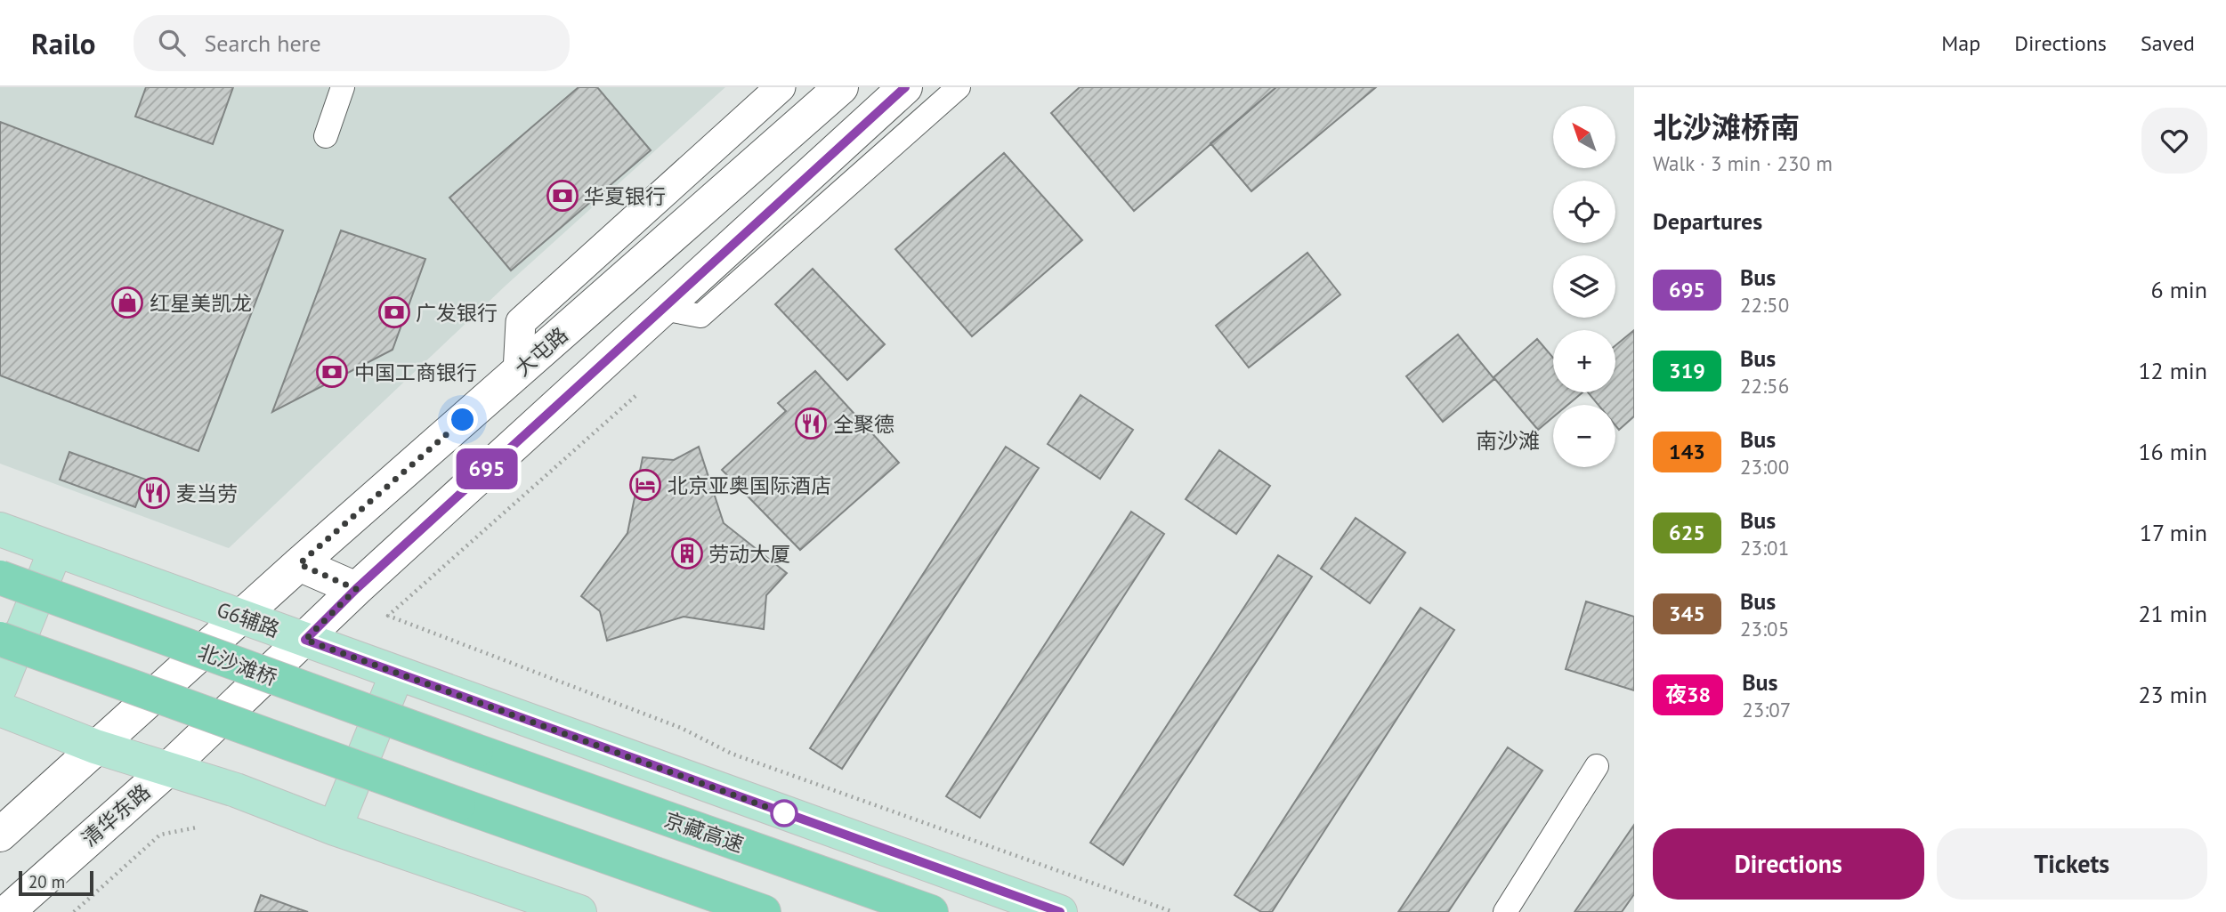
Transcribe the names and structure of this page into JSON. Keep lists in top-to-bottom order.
{
  "streets": {
    "highway": ["北沙滩桥", "京藏高速"],
    "main road": ["大屯路", "G6辅路", "清华东路"]
  },
  "crossings": [
    ["大屯路", "G6辅路"],
    ["G6辅路", "清华东路"],
    ["北沙滩桥", "京藏高速"]
  ],
  "districts": ["南沙滩"],
  "places": {
    "bank": ["华夏银行", "广发银行", "中国工商银行"],
    "shop": ["红星美凯龙"],
    "restaurant": ["全聚德", "麦当劳"],
    "hotel": ["北京亚奥国际酒店"],
    "building": ["劳动大厦"]
  },
  "lines": ["bus line 695"],
  "scale_bar": "20 m",
  "north": "top left",
  "page": {
    "header": "Railo",
    "search": "Search here",
    "nav": ["Map", "Directions", "Saved"],
    "on_map": "695",
    "heading": [
      ["北沙滩桥南", "Walk · 3 min · 230 m"],
      "Departures"
    ],
    "map_buttons": ["+", "−"],
    "list": [
      {
        "mark": "695",
        "name": "Bus",
        "note": "22:50",
        "value": "6 min"
      },
      {
        "mark": "319",
        "name": "Bus",
        "note": "22:56",
        "value": "12 min"
      },
      {
        "mark": "143",
        "name": "Bus",
        "note": "23:00",
        "value": "16 min"
      },
      {
        "mark": "625",
        "name": "Bus",
        "note": "23:01",
        "value": "17 min"
      },
      {
        "mark": "345",
        "name": "Bus",
        "note": "23:05",
        "value": "21 min"
      },
      {
        "mark": "夜38",
        "name": "Bus",
        "note": "23:07",
        "value": "23 min"
      }
    ],
    "buttons": ["Directions", "Tickets"],
    "scale": "20 m"
  }
}
